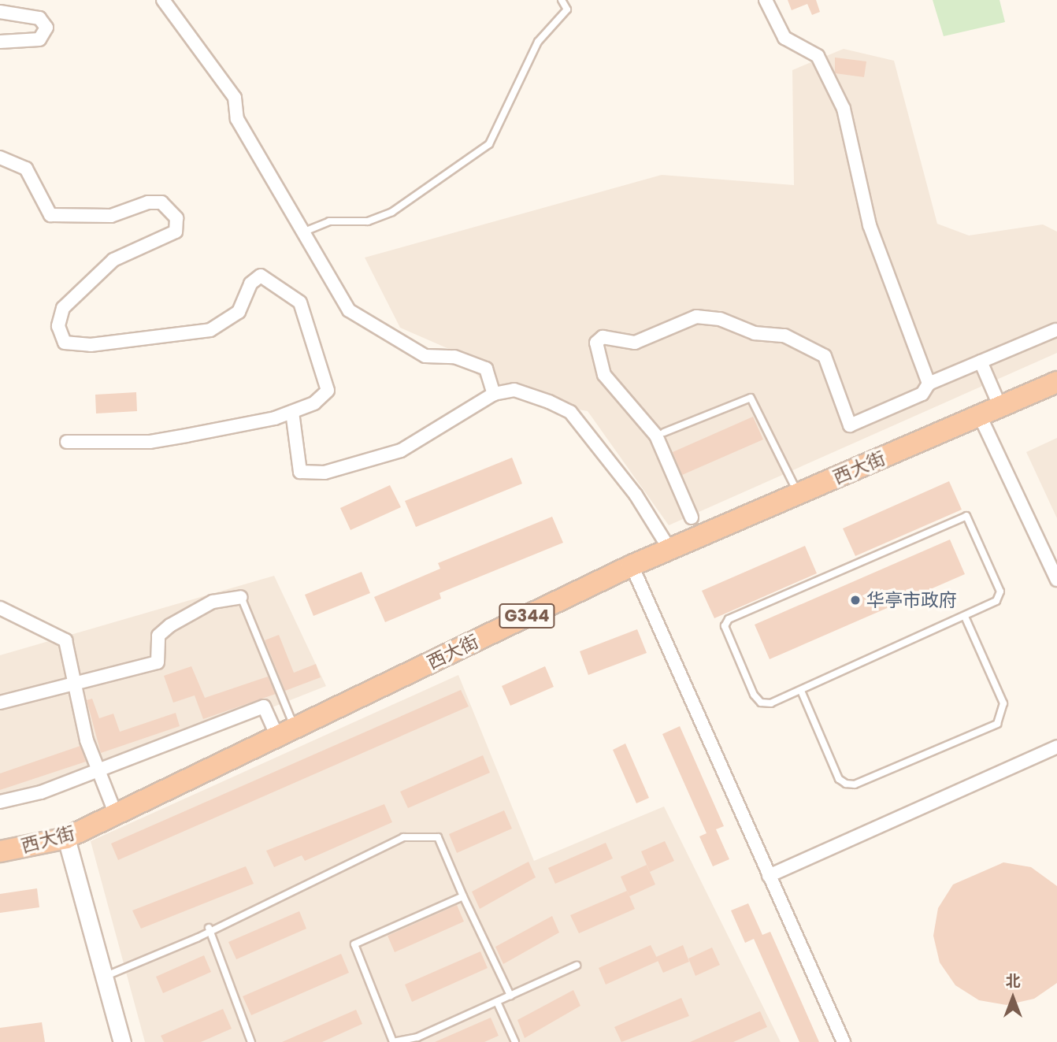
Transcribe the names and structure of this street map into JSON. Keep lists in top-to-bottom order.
{
  "streets": {
    "highway": ["西大街", "G344"]
  },
  "places": ["华亭市政府"],
  "north": "top"
}
